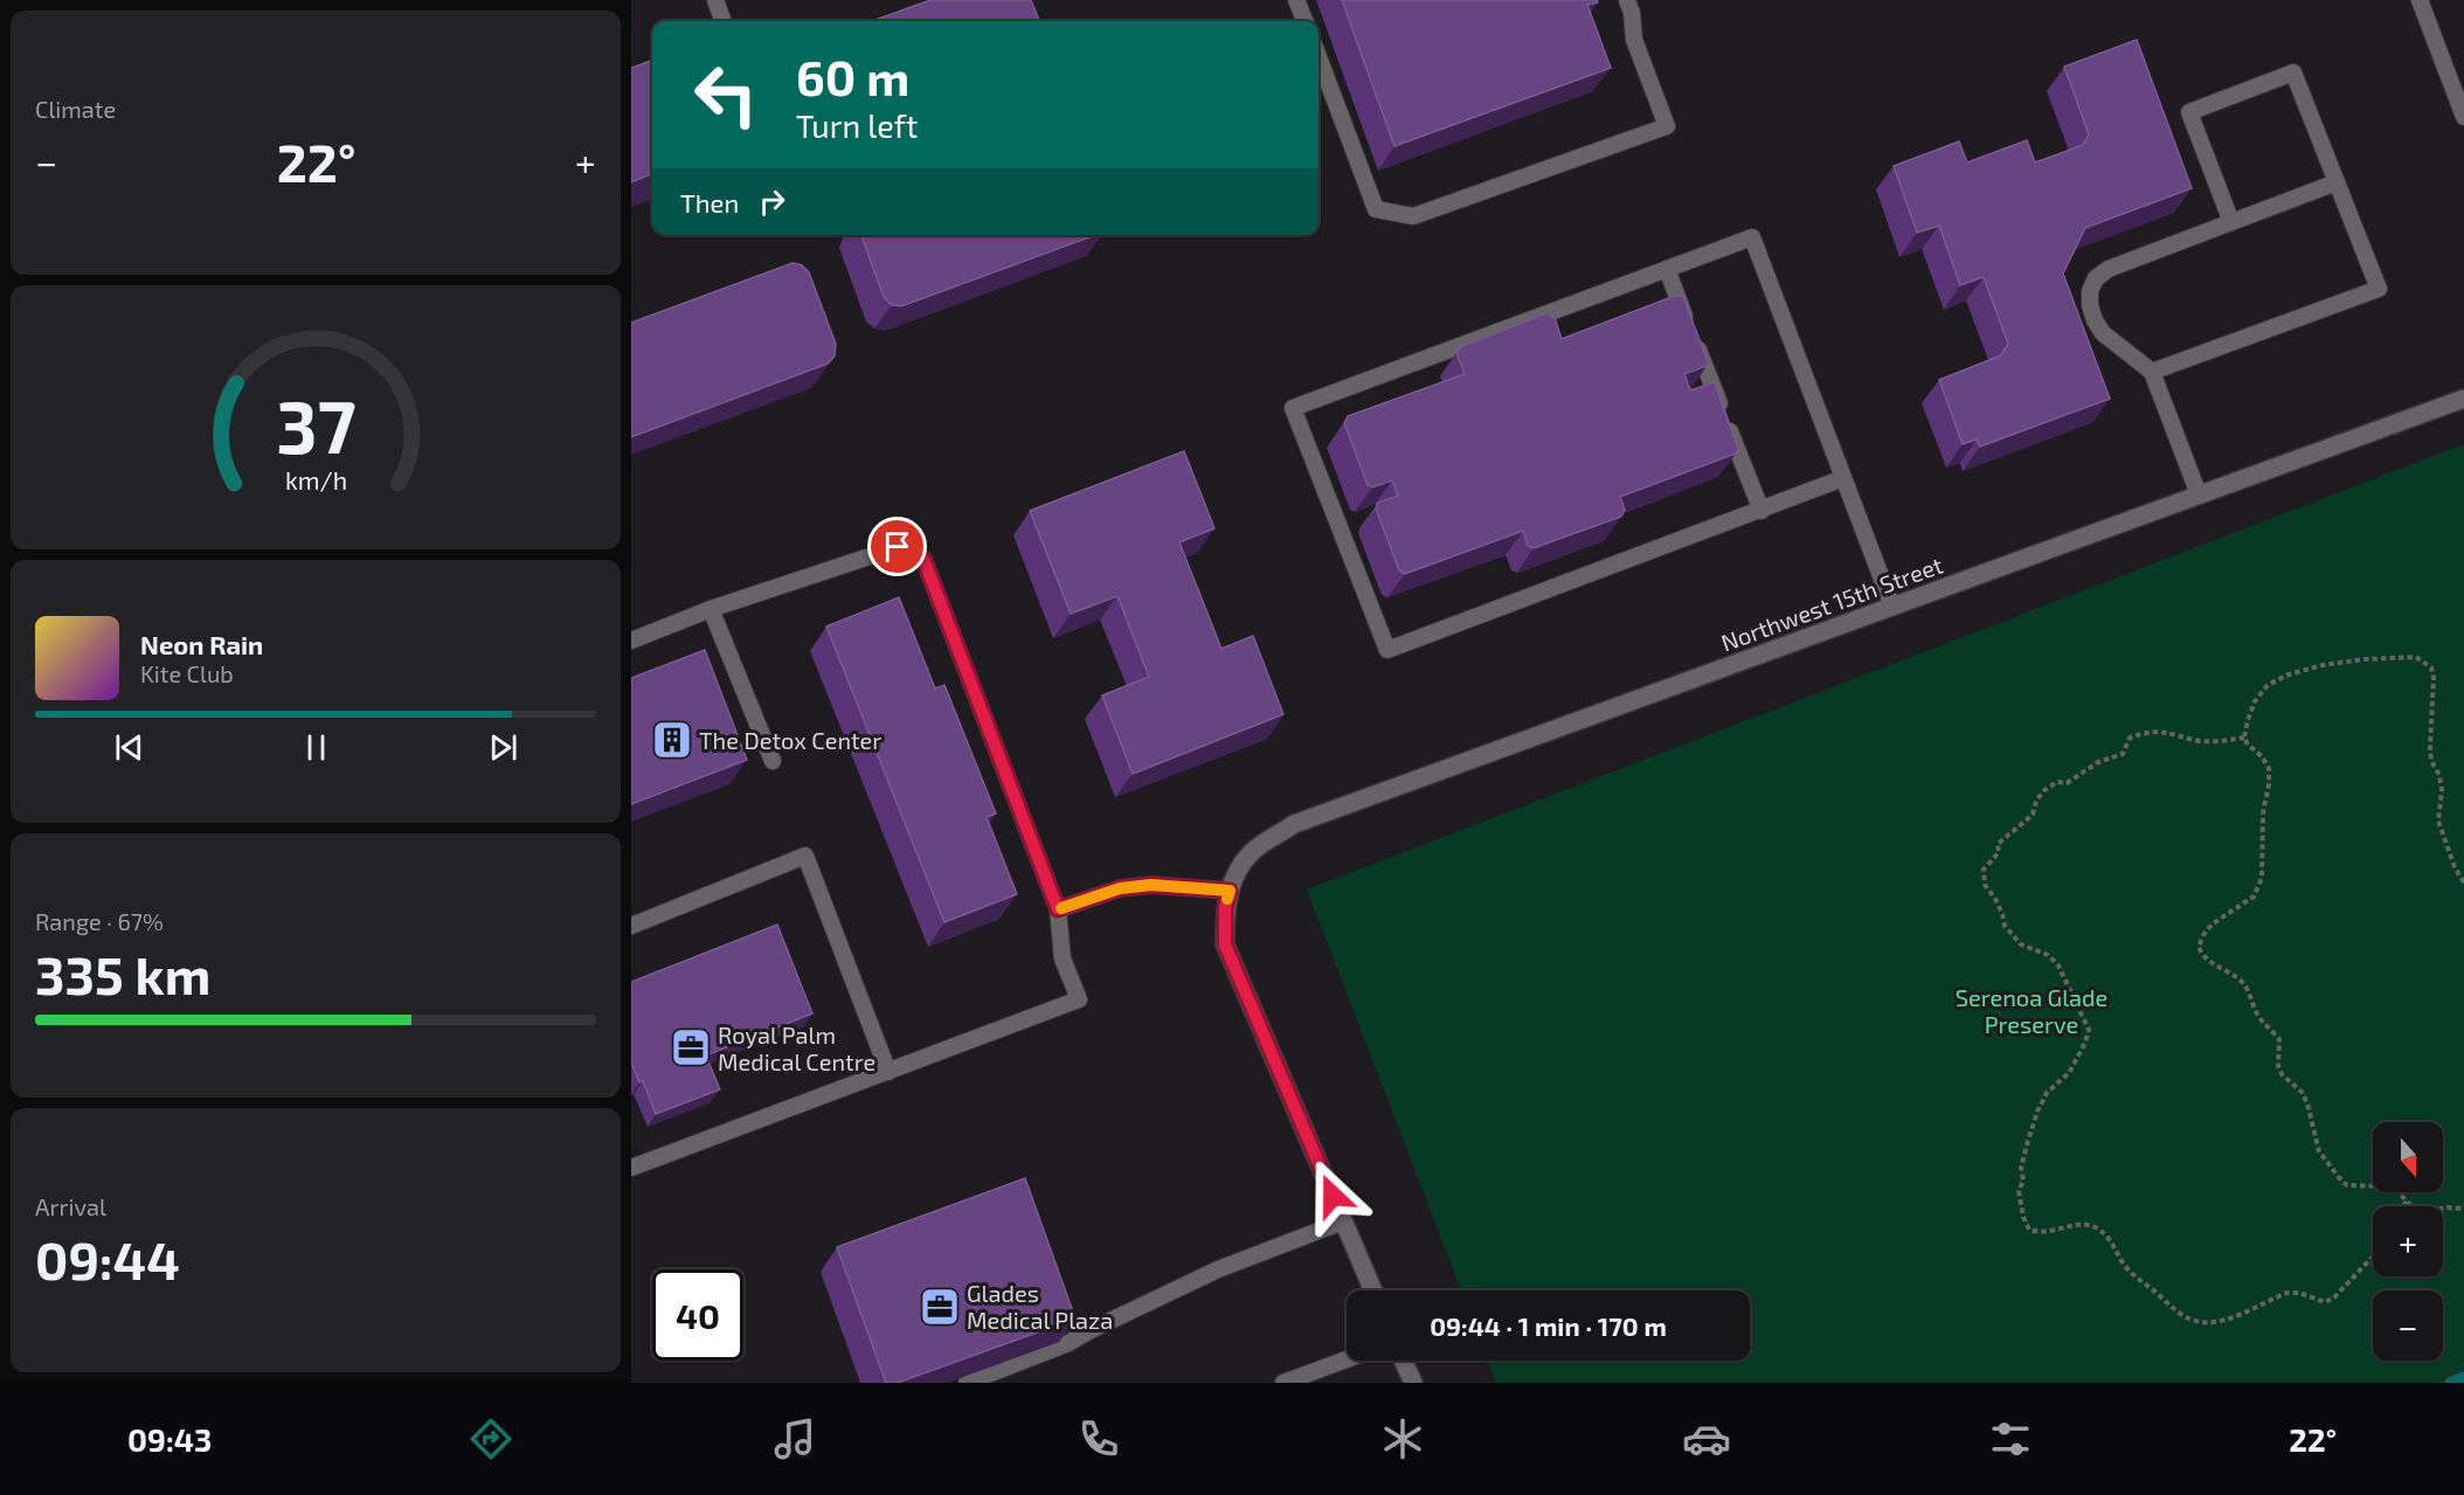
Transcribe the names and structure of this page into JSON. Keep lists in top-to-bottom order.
{
  "streets": {
    "street": ["Northwest 15th Street"]
  },
  "parks": ["Serenoa Glade Preserve"],
  "places": {
    "building": ["The Detox Center"],
    "office": ["Royal Palm Medical Centre", "Glades Medical Plaza"]
  },
  "north": "bottom",
  "page": {
    "tile": [
      "Climate",
      ["Range · 67%", "335 km"],
      ["Arrival", "09:44"]
    ],
    "turn": ["60 m", "Turn left"],
    "heat": ["−", "22°", "+"],
    "then": "Then",
    "song": ["Neon Rain", "Kite Club"],
    "map_buttons": ["+", "−"],
    "limit": "40",
    "trip": "09:44 · 1 min · 170 m",
    "tabs": ["09:43", "22°"],
    "gauge": ["37", "km/h"]
  }
}
